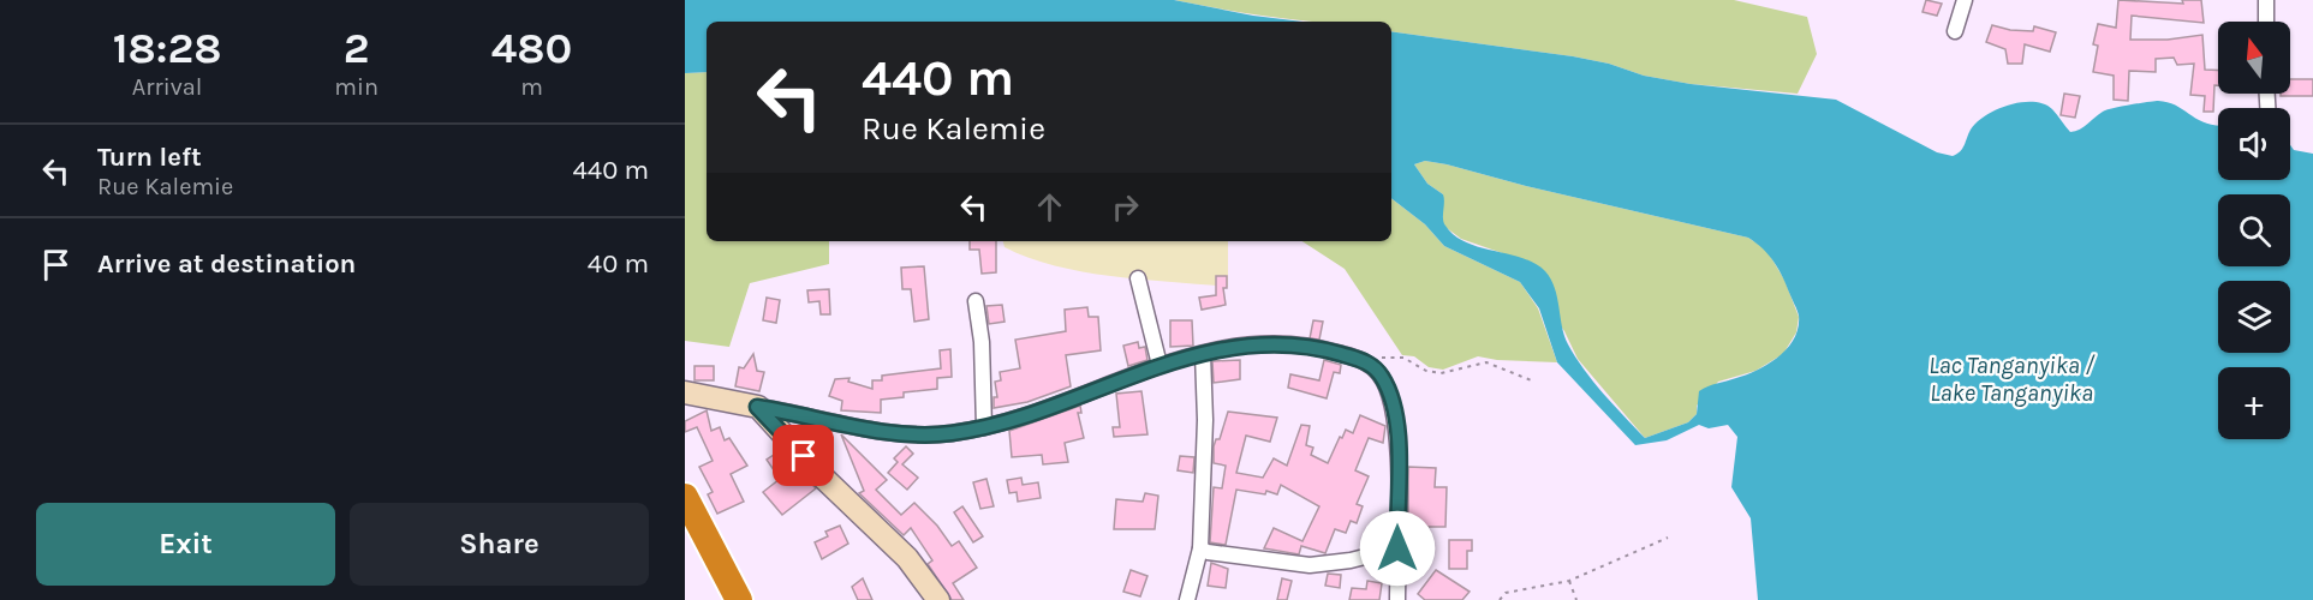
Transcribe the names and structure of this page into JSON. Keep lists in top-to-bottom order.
{
  "water": ["Lac Tanganyika / Lake Tanganyika"],
  "north": "top",
  "page": {
    "eta": [
      "18:28",
      "Arrival",
      "2",
      "min",
      "480",
      "m"
    ],
    "map_buttons": "+",
    "turn": ["440 m", "Rue Kalemie"],
    "list": [
      {
        "name": "Turn left",
        "note": "Rue Kalemie",
        "value": "440 m"
      },
      {
        "name": "Arrive at destination",
        "value": "40 m"
      }
    ],
    "buttons": ["Exit", "Share"]
  }
}
